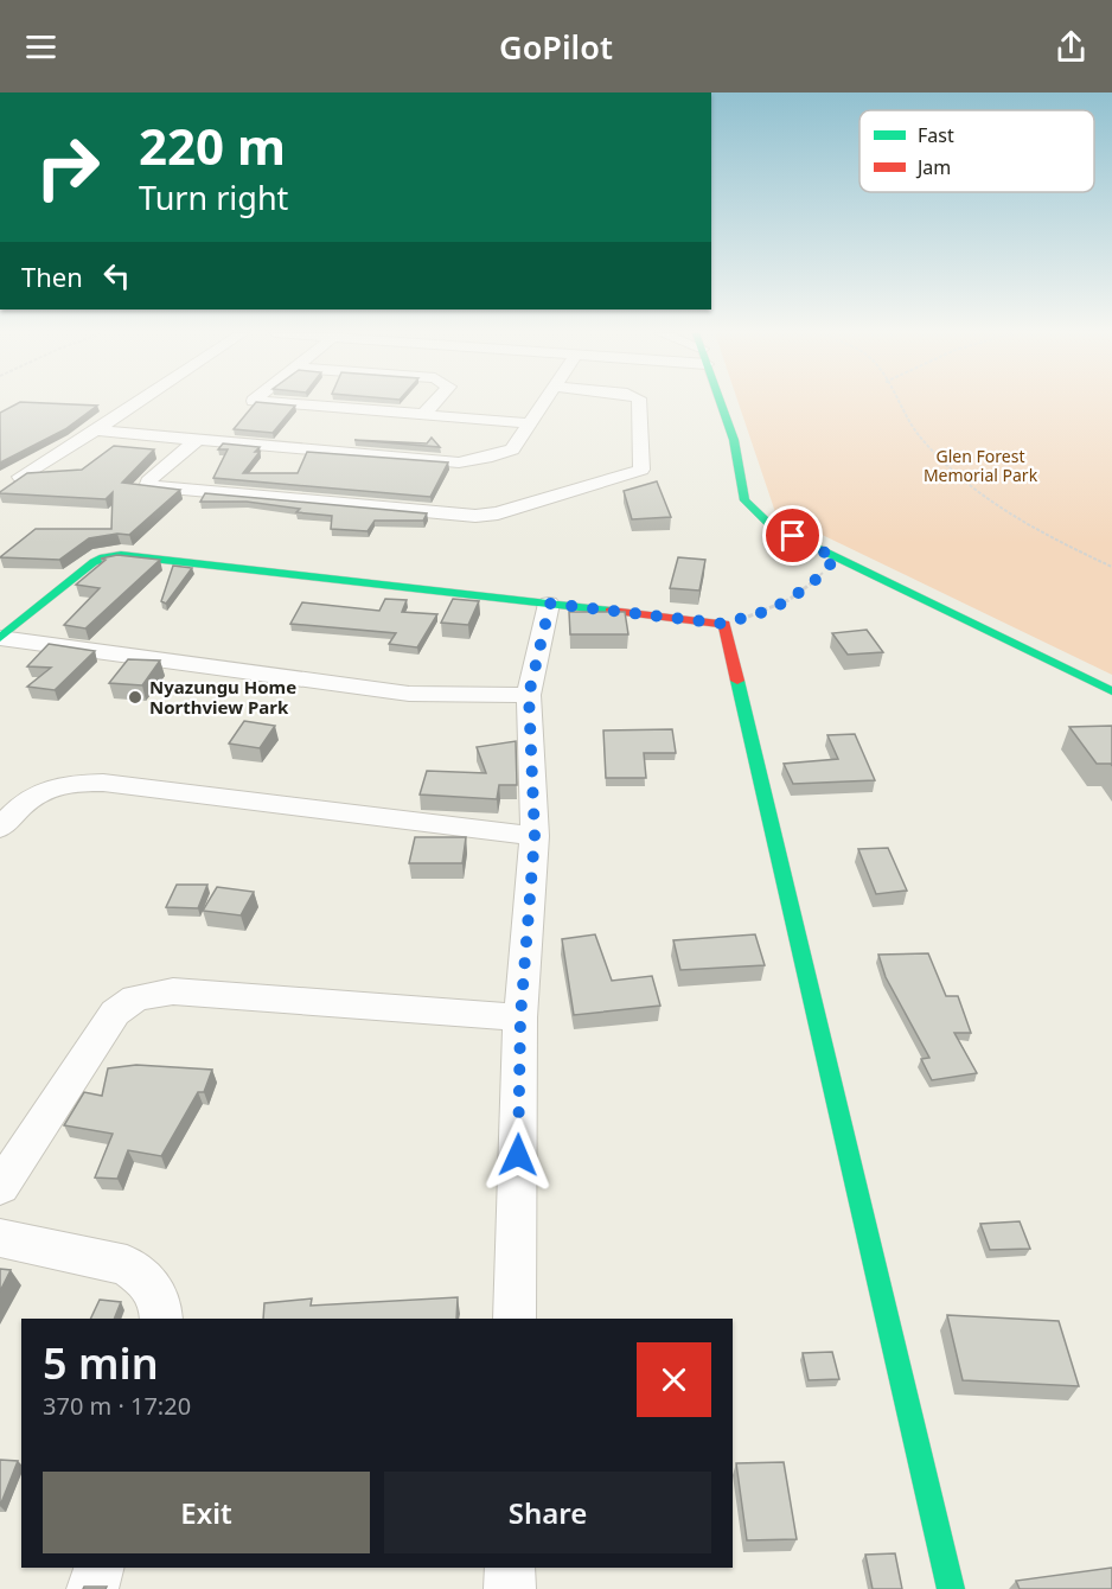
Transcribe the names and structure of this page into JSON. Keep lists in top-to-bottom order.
{
  "parks": ["Glen Forest Memorial Park"],
  "places": ["Nyazungu Home Northview Park"],
  "legend": ["Fast", "Jam"],
  "page": {
    "header": "GoPilot",
    "turn": ["220 m", "Turn right"],
    "then": "Then",
    "heading": ["5 min", "370 m · 17:20"],
    "buttons": ["Exit", "Share"]
  }
}
